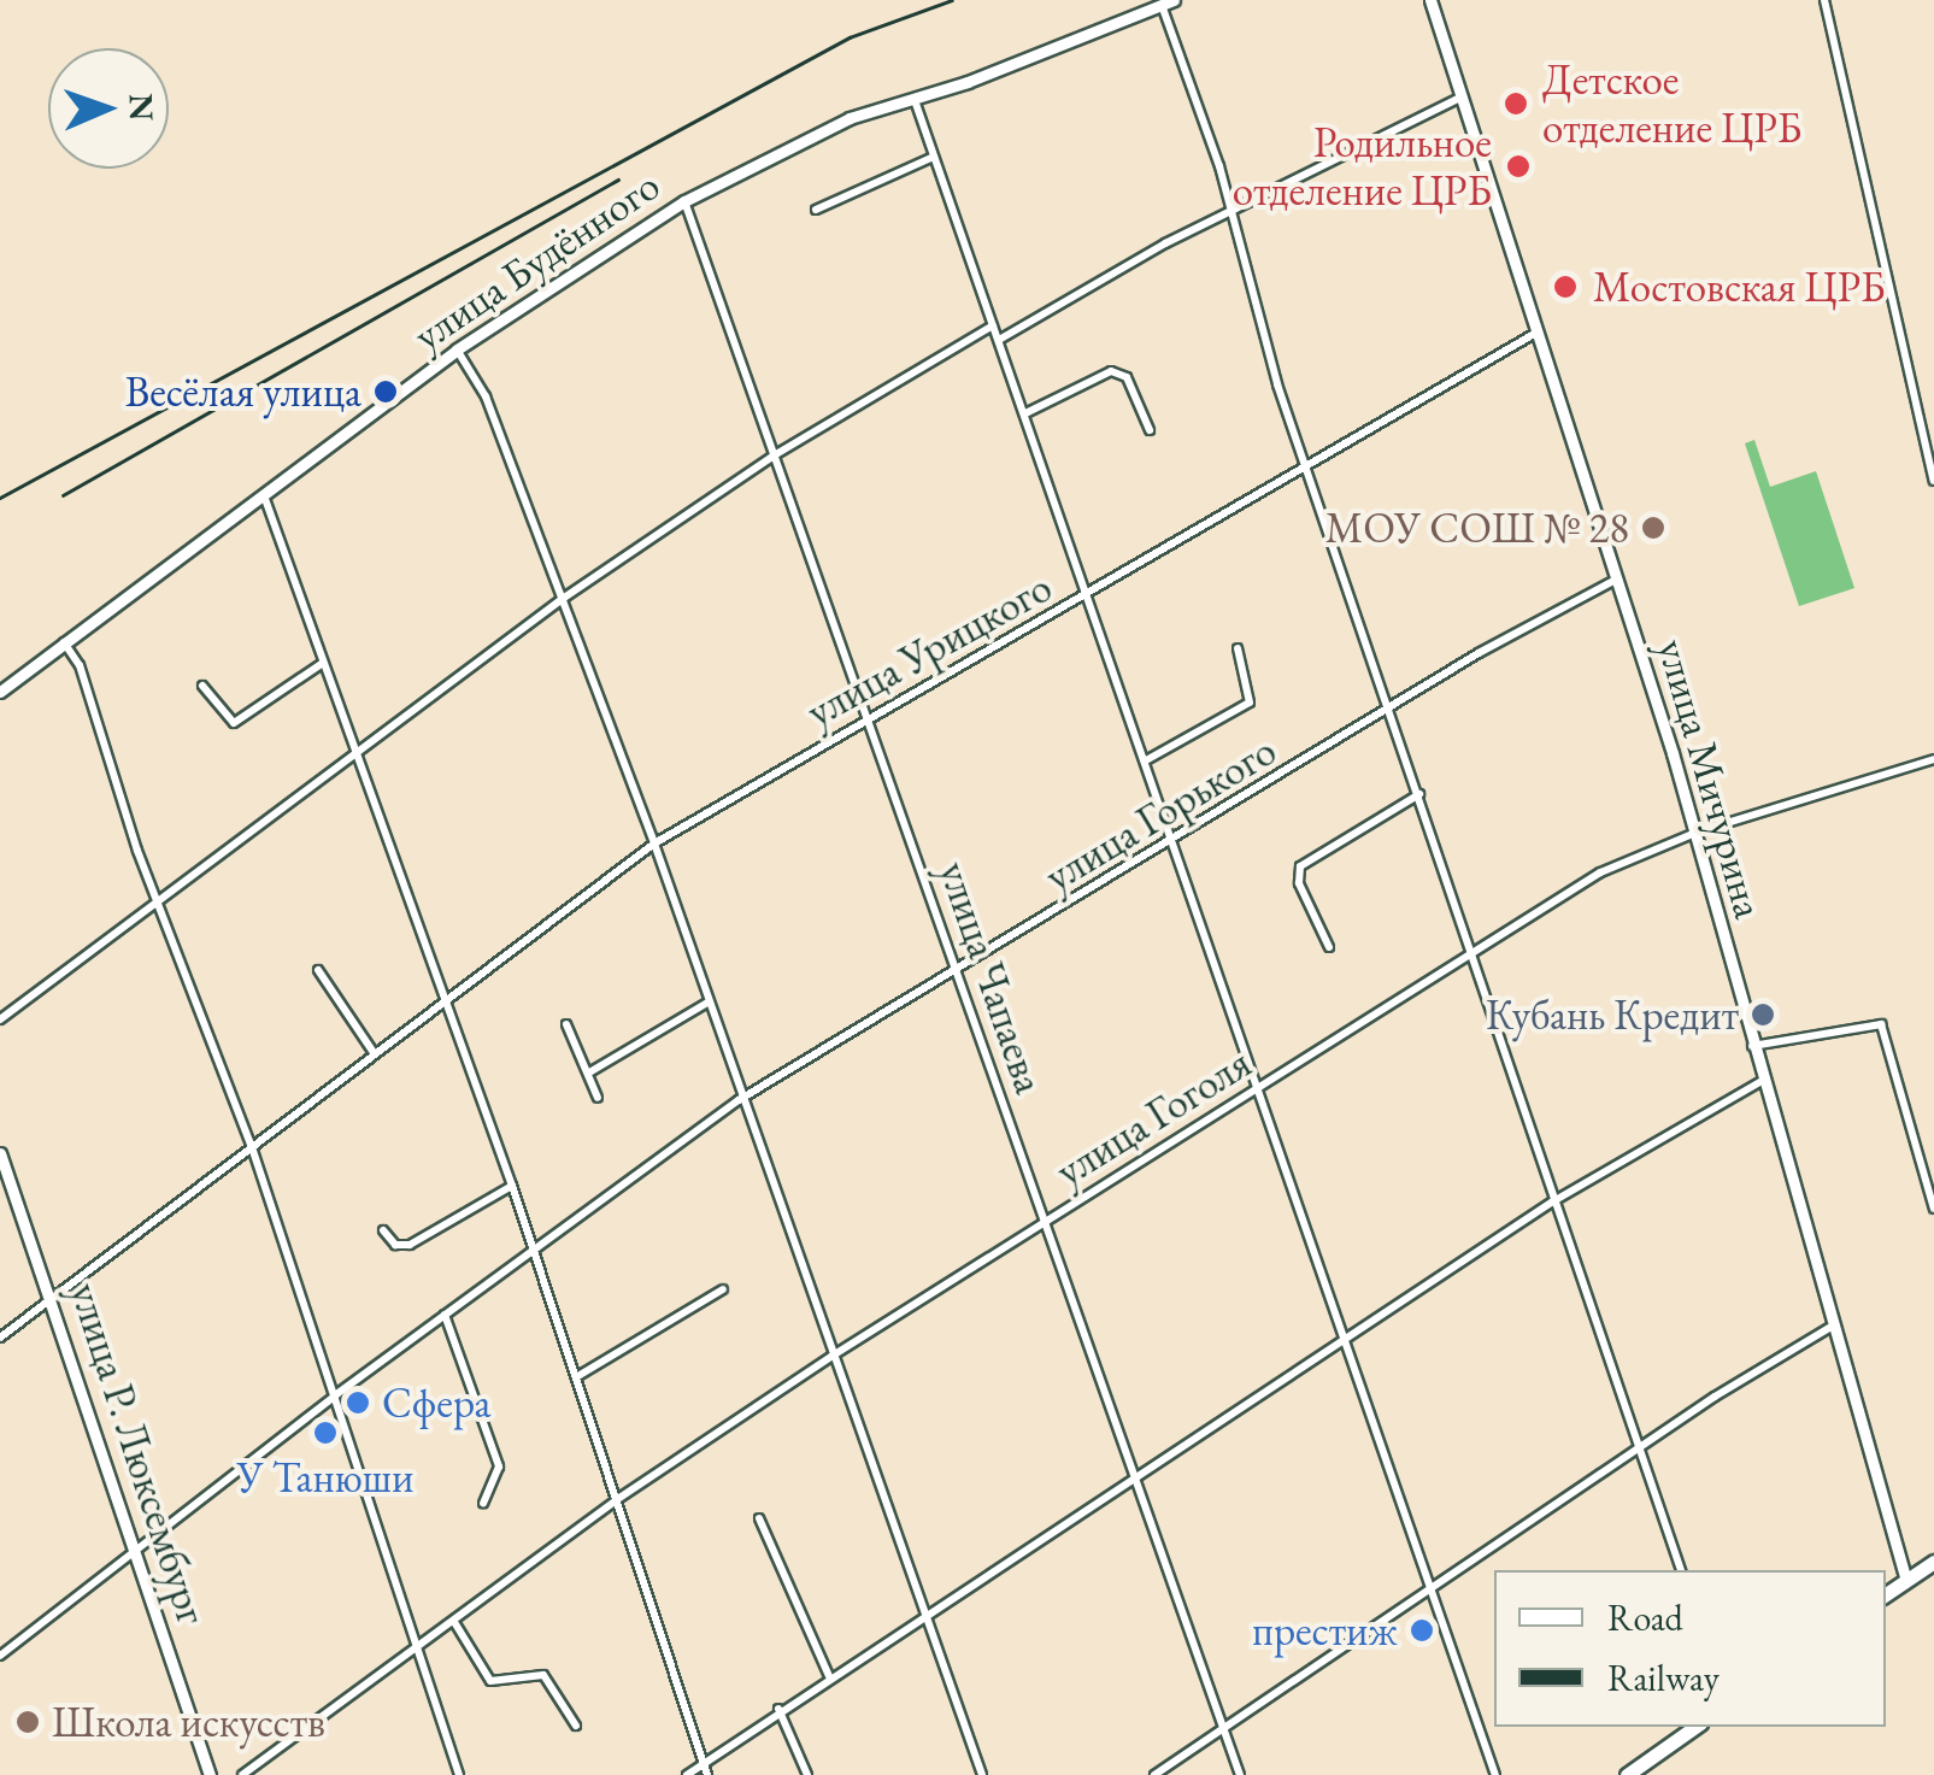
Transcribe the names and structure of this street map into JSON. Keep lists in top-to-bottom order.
{
  "streets": {
    "street": [
      "улица Будённого",
      "улица Урицкого",
      "улица Мичурина",
      "улица Горького",
      "улица Чапаева",
      "улица Гоголя",
      "улица Р. Люксембург"
    ]
  },
  "crossings": [
    ["улица Будённого", "улица Чапаева"],
    ["улица Урицкого", "улица Мичурина"],
    ["улица Урицкого", "улица Чапаева"],
    ["улица Урицкого", "улица Р. Люксембург"],
    ["улица Мичурина", "улица Горького"],
    ["улица Мичурина", "улица Гоголя"],
    ["улица Горького", "улица Чапаева"],
    ["улица Горького", "улица Р. Люксембург"],
    ["улица Чапаева", "улица Гоголя"]
  ],
  "places": [
    "Детское отделение ЦРБ",
    "Родильное отделение ЦРБ",
    "Мостовская ЦРБ",
    "Весёлая улица",
    "МОУ СОШ № 28",
    "Кубань Кредит",
    "Сфера",
    "У Танюши",
    "престиж",
    "Школа искусств"
  ],
  "legend": ["Road", "Railway"],
  "north": "right"
}
